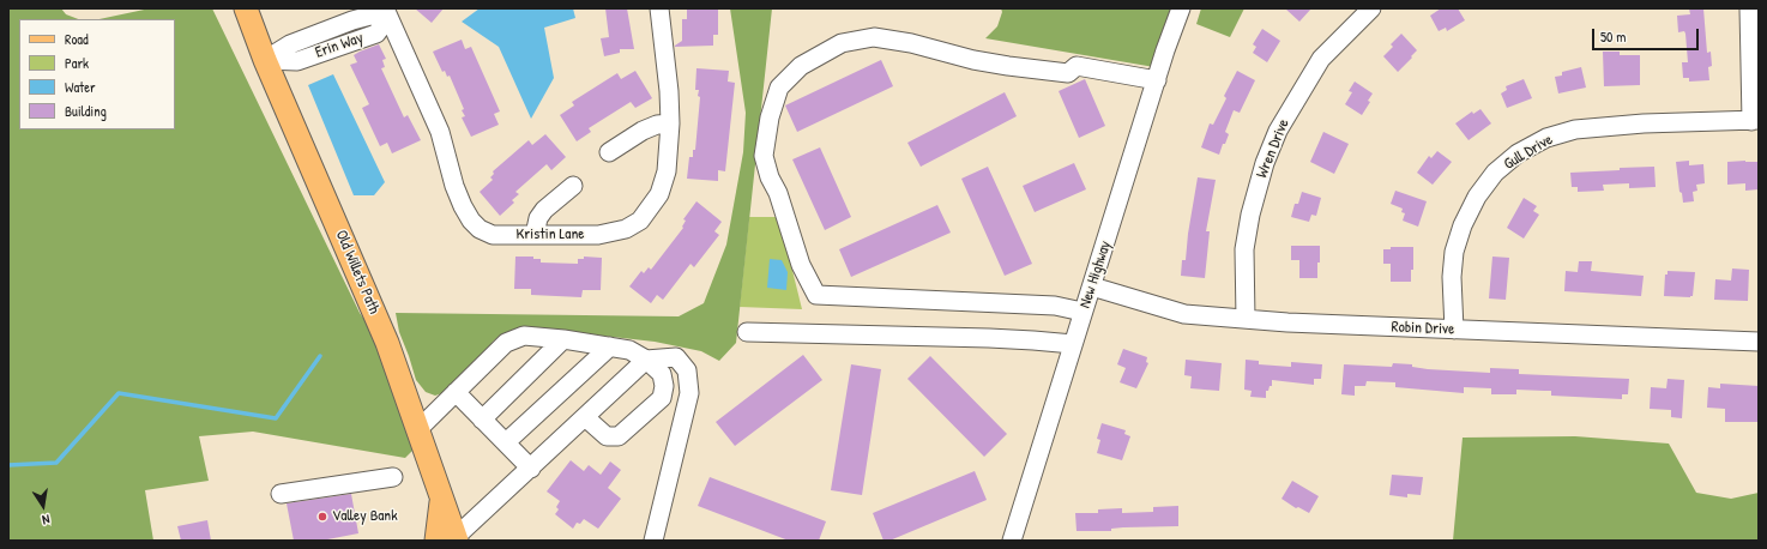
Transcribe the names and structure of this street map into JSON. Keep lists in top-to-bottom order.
{
  "streets": {
    "main road": ["Old Willets Path"],
    "street": [
      "Erin Way",
      "Wren Drive",
      "Gull Drive",
      "Kristin Lane",
      "New Highway",
      "Robin Drive"
    ]
  },
  "crossings": [
    ["Erin Way", "Kristin Lane"],
    ["Erin Way", "Old Willets Path"],
    ["Wren Drive", "Robin Drive"],
    ["Gull Drive", "Robin Drive"],
    ["New Highway", "Robin Drive"]
  ],
  "places": ["Valley Bank"],
  "legend": [
    "Road",
    "Park",
    "Water",
    "Building"
  ],
  "scale_bar": "50 m",
  "north": "bottom"
}
